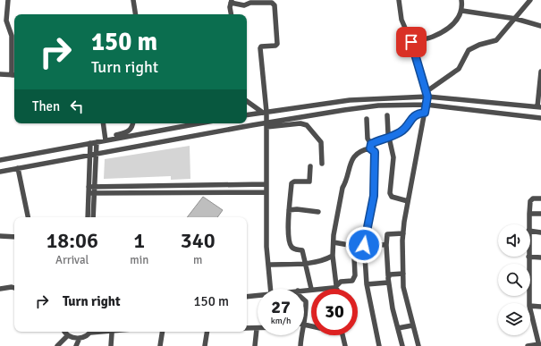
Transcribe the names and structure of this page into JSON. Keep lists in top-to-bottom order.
{
  "page": {
    "turn": ["150 m", "Turn right"],
    "then": "Then",
    "eta": [
      "18:06",
      "Arrival",
      "1",
      "min",
      "340",
      "m"
    ],
    "list": [
      {
        "name": "Turn right",
        "value": "150 m"
      }
    ],
    "speed": "27 km/h",
    "limit": "30"
  }
}
